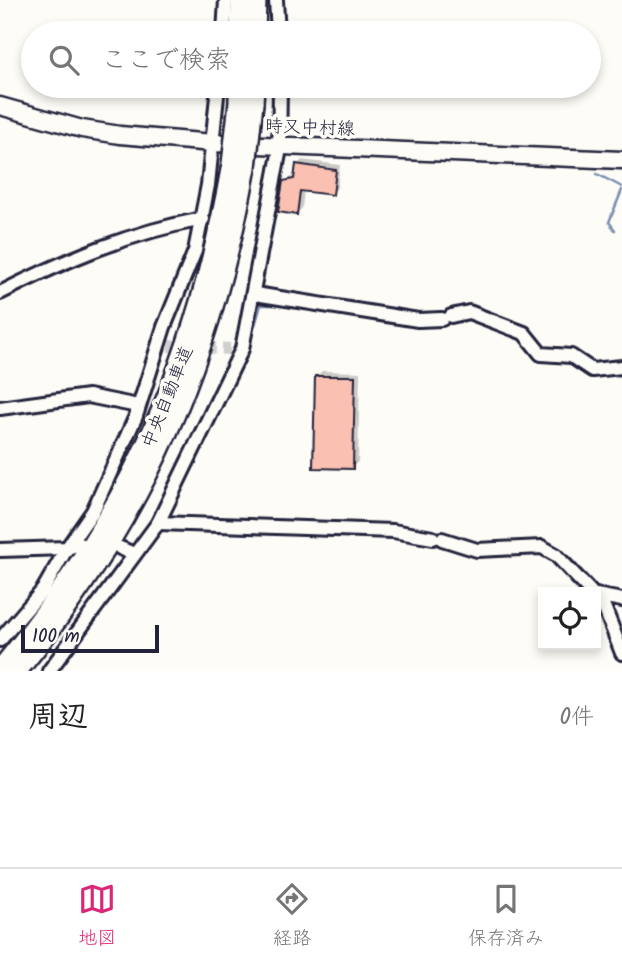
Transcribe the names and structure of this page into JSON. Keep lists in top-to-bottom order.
{
  "streets": {
    "highway": ["中央自動車道"],
    "main road": ["時又中村線"]
  },
  "scale_bar": "100 m",
  "page": {
    "search": "ここで検索",
    "scale": "100 m",
    "heading": ["周辺", "0件"],
    "nav": ["地図", "経路", "保存済み"]
  }
}
